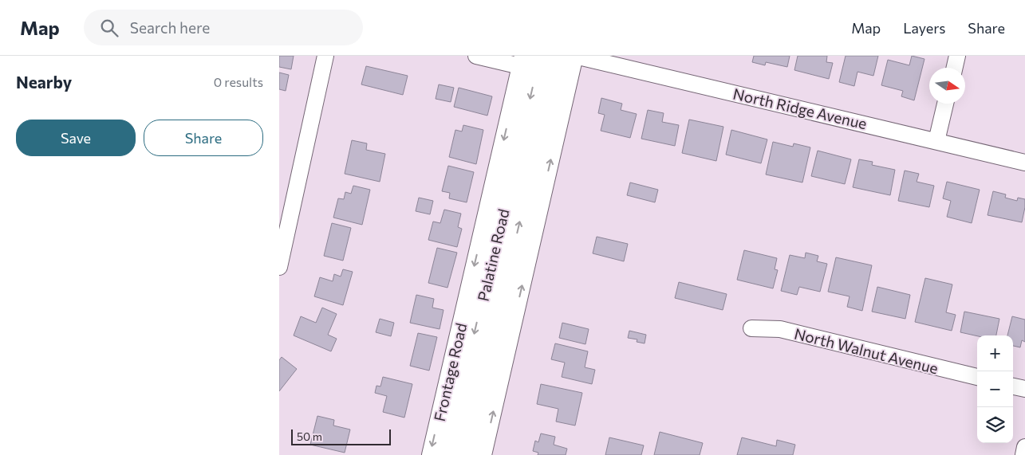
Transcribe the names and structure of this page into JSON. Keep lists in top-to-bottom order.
{
  "streets": {
    "highway": ["Palatine Road"],
    "street": ["North Ridge Avenue", "North Walnut Avenue", "Frontage Road"]
  },
  "scale_bar": "50 m",
  "north": "right",
  "page": {
    "header": "Map",
    "search": "Search here",
    "nav": ["Map", "Layers", "Share"],
    "heading": ["Nearby", "0 results"],
    "buttons": ["Save", "Share"],
    "map_buttons": ["+", "−"],
    "scale": "50 m"
  }
}
